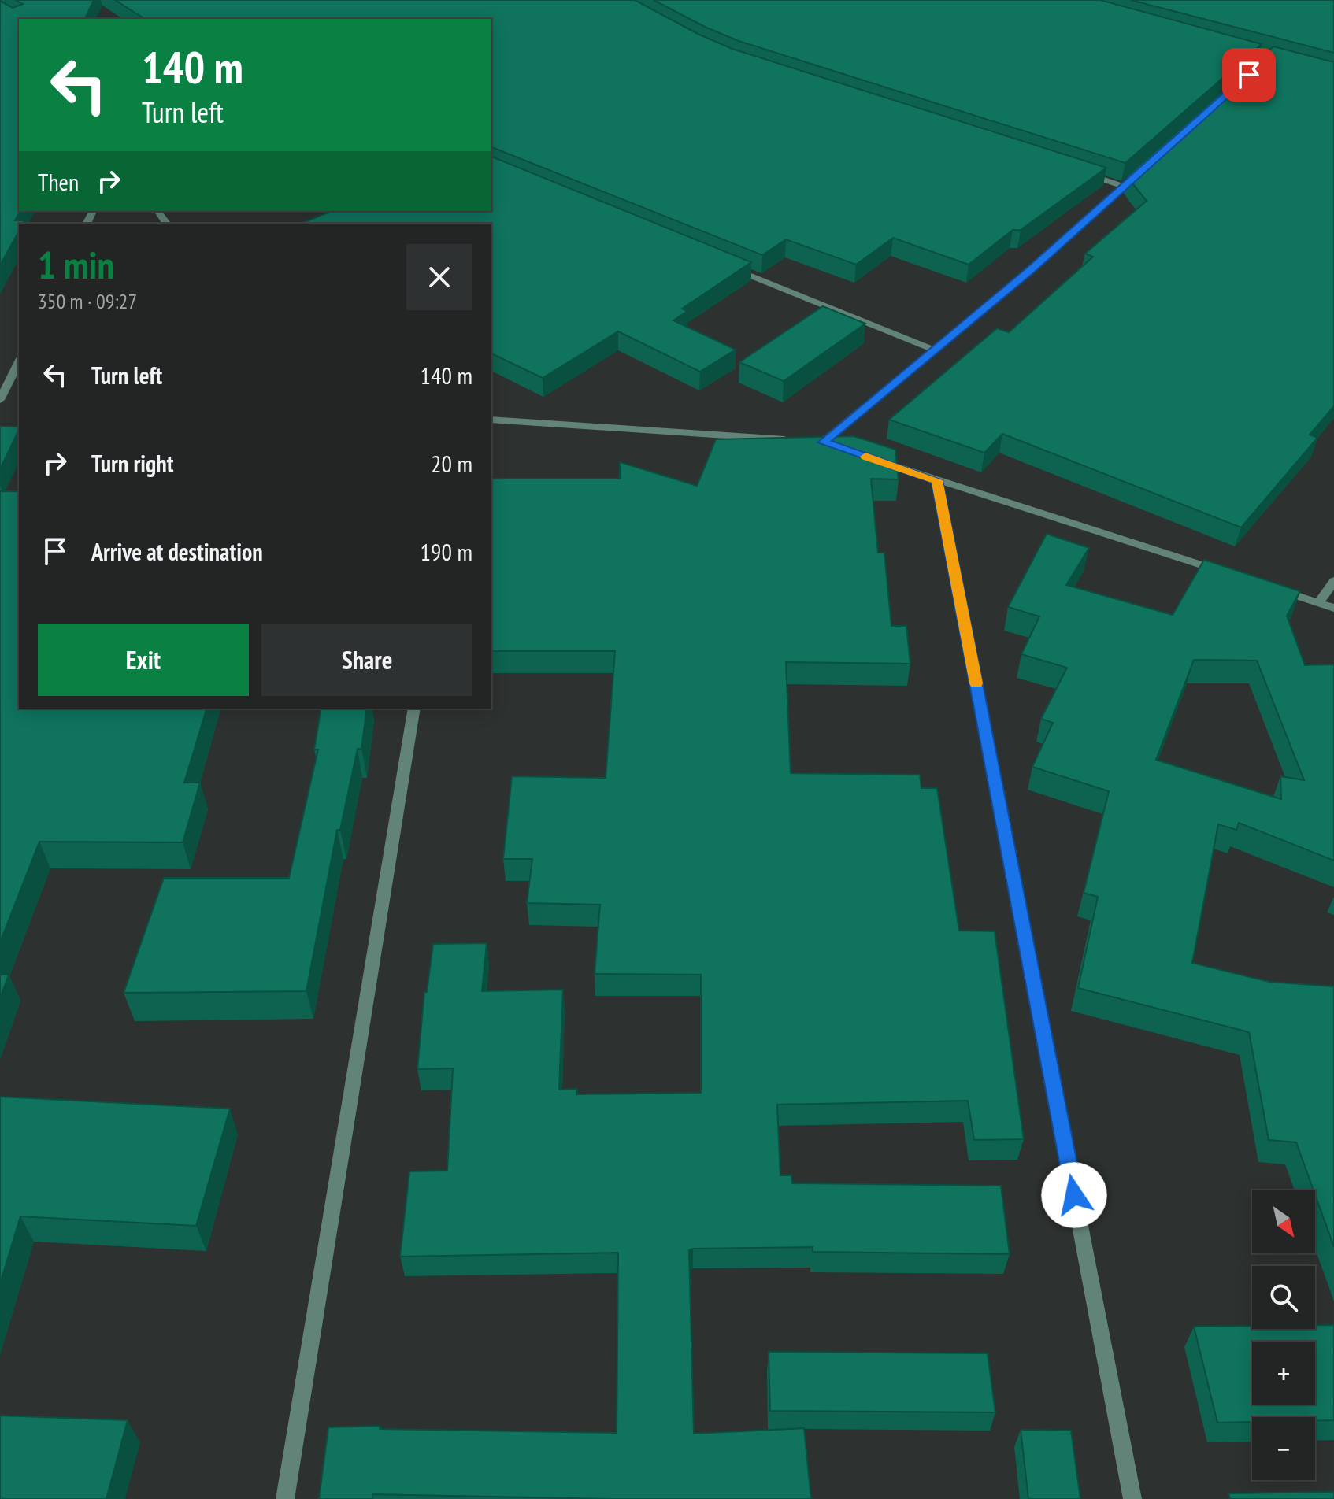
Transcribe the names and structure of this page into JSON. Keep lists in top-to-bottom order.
{
  "north": "bottom right",
  "page": {
    "turn": ["140 m", "Turn left"],
    "then": "Then",
    "heading": ["1 min", "350 m · 09:27"],
    "list": [
      {
        "name": "Turn left",
        "value": "140 m"
      },
      {
        "name": "Turn right",
        "value": "20 m"
      },
      {
        "name": "Arrive at destination",
        "value": "190 m"
      }
    ],
    "buttons": ["Exit", "Share"],
    "map_buttons": ["+", "−"]
  }
}
